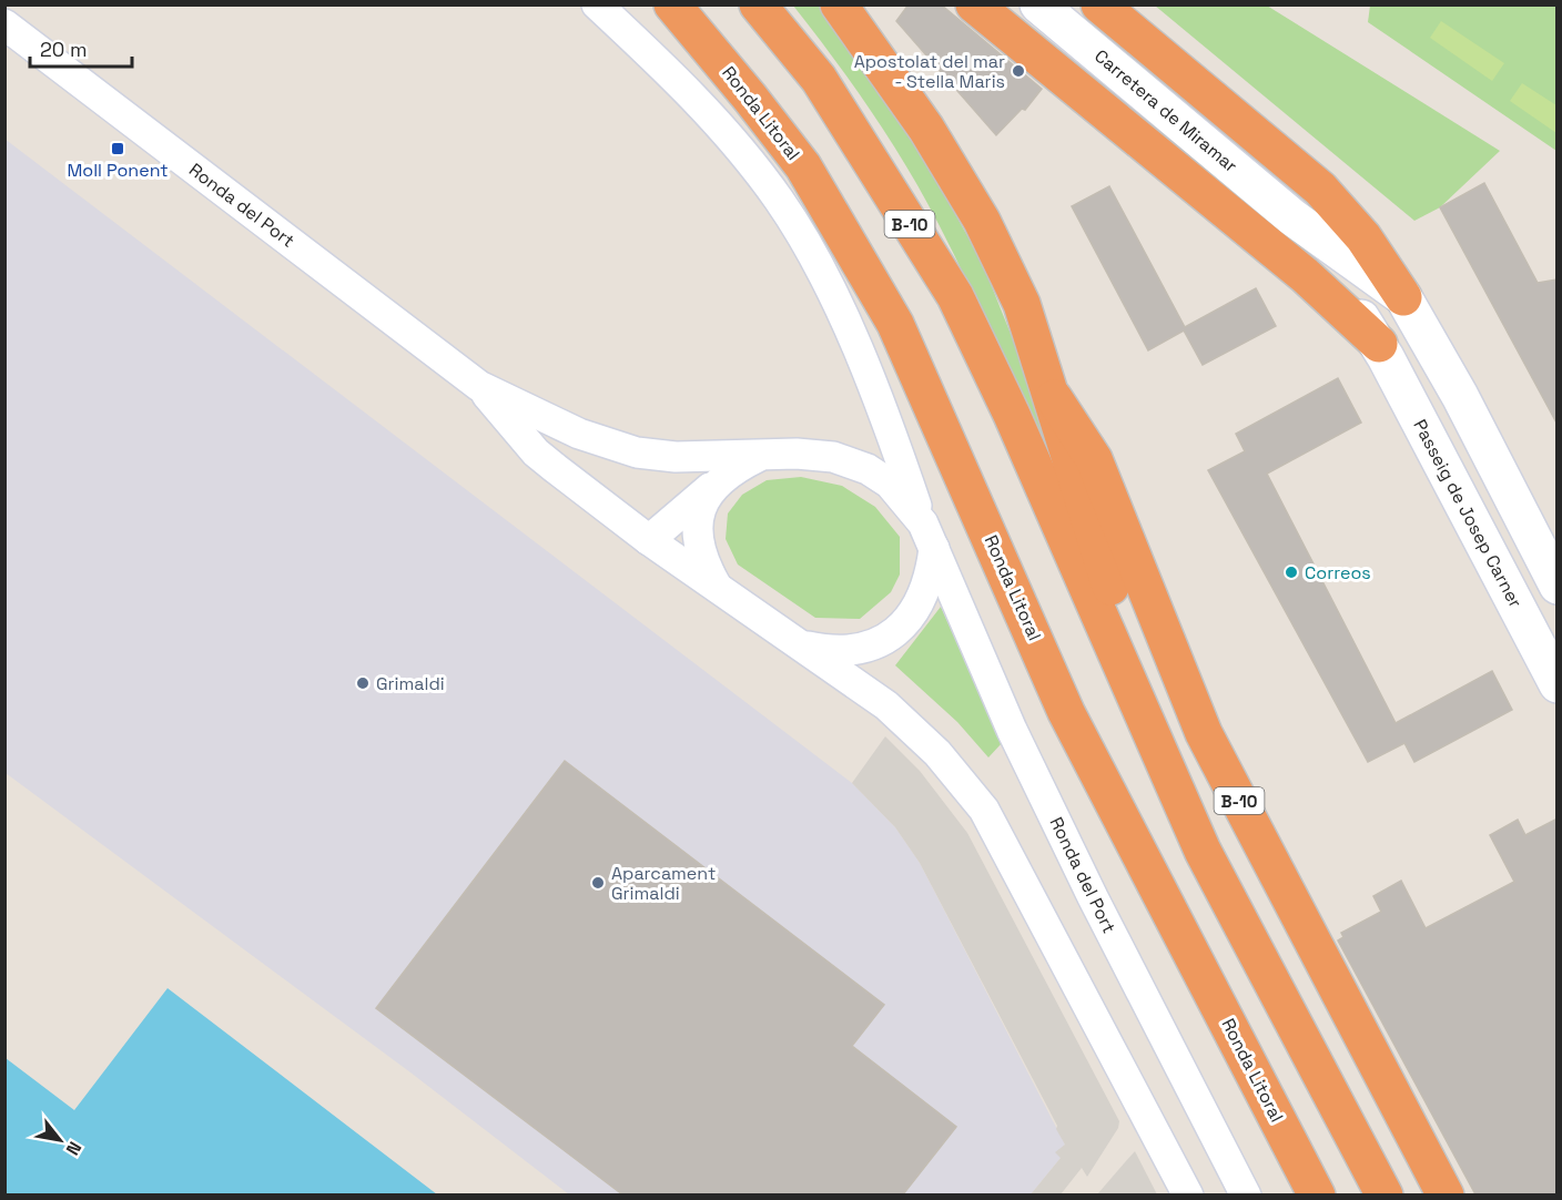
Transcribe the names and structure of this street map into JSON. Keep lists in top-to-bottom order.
{
  "streets": {
    "highway": ["Ronda Litoral", "B-10"],
    "main road": ["Carretera de Miramar", "Passeig de Josep Carner"],
    "street": ["Ronda del Port"]
  },
  "crossings": [
    ["Carretera de Miramar", "Passeig de Josep Carner"]
  ],
  "places": {
    "other": [
      "Apostolat del mar - Stella Maris",
      "Correos",
      "Grimaldi",
      "Aparcament Grimaldi"
    ],
    "transit": ["Moll Ponent"]
  },
  "scale_bar": "20 m",
  "north": "bottom right"
}
